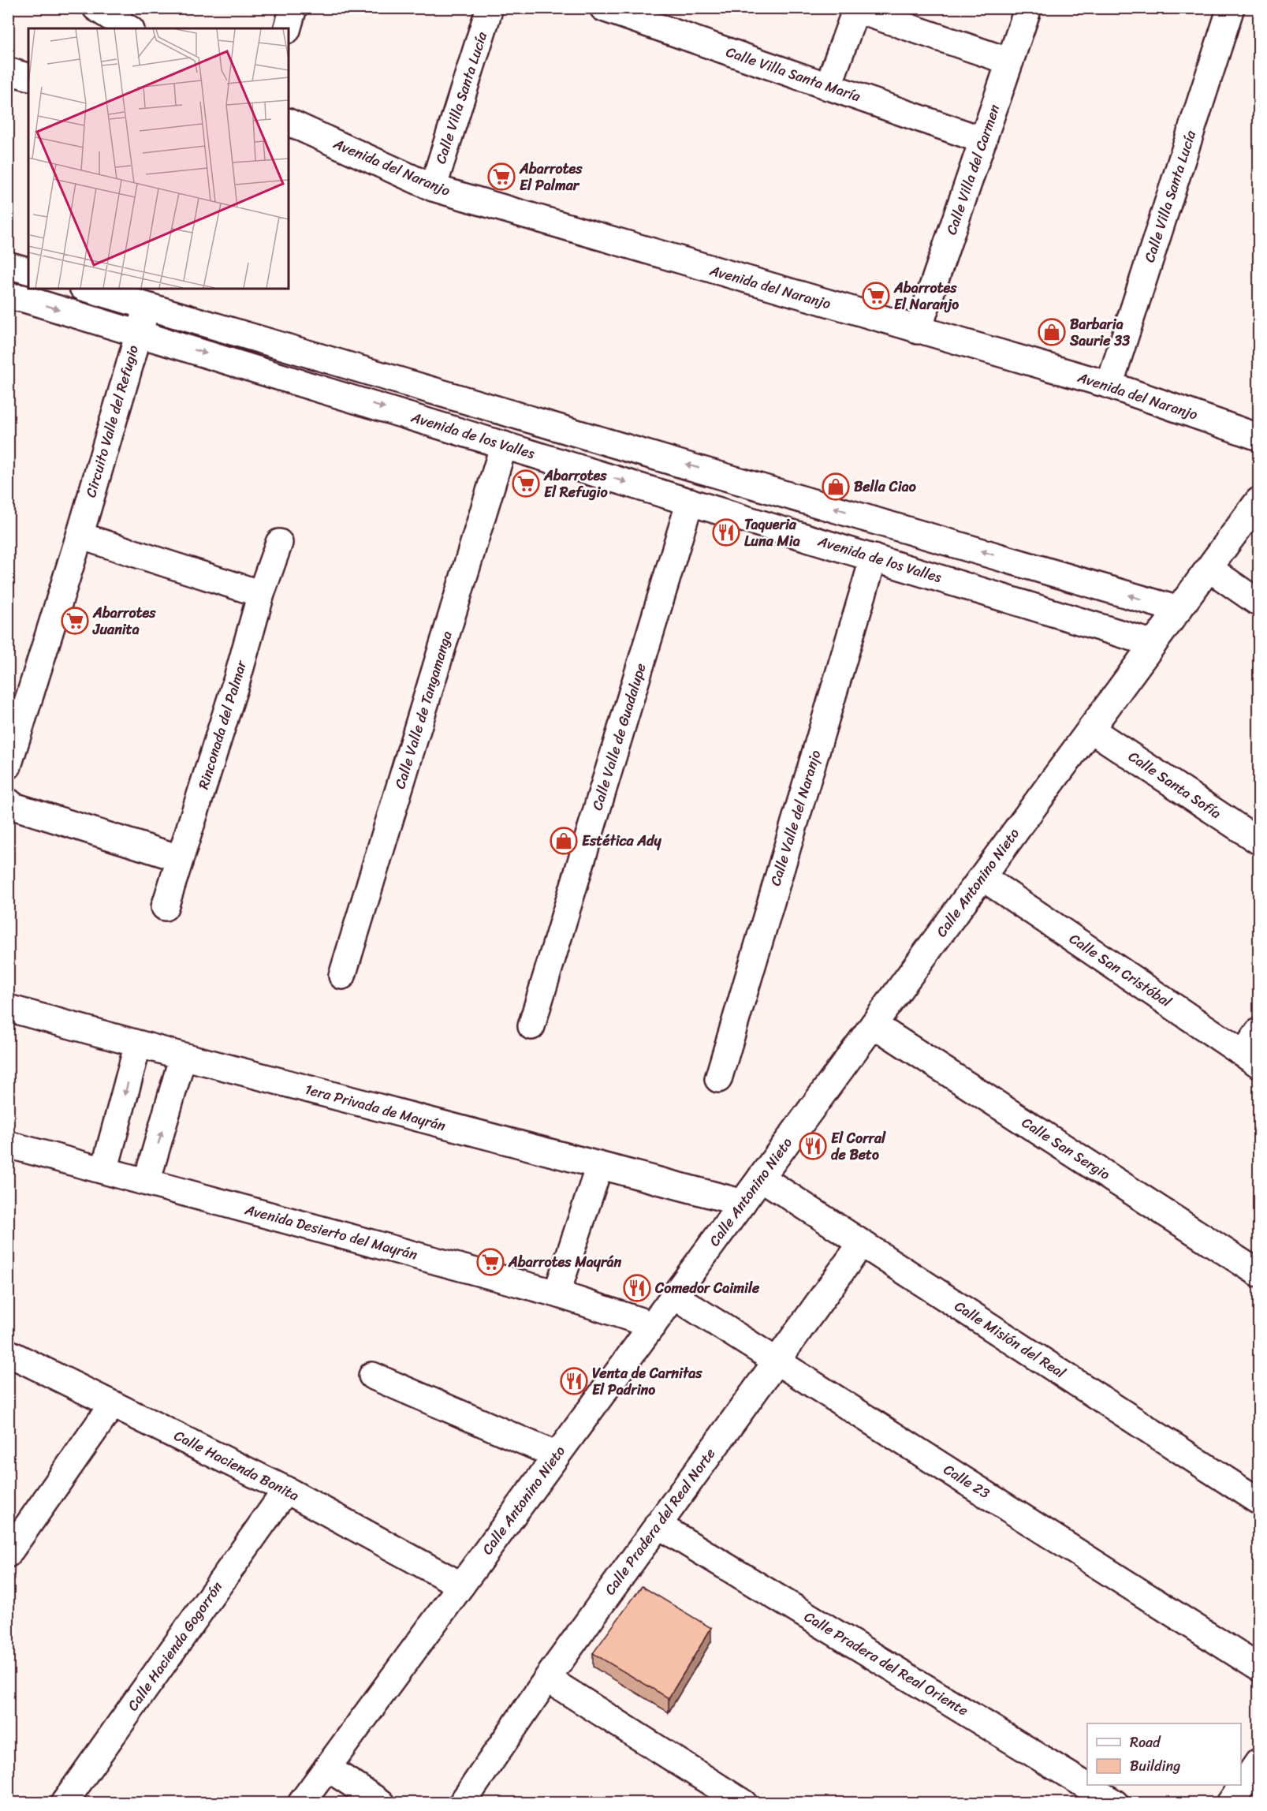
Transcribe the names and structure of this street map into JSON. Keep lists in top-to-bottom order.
{
  "streets": {
    "street": [
      "Calle Villa Santa María",
      "Calle Villa Santa Lucía",
      "Avenida del Naranjo",
      "Calle Villa del Carmen",
      "Circuito Valle del Refugio",
      "Avenida de los Valles",
      "Calle Valle de Tangamanga",
      "Rinconada del Palmar",
      "Calle Valle de Guadalupe",
      "Calle Santa Sofía",
      "Calle Valle del Naranjo",
      "Calle Antonino Nieto",
      "Calle San Cristóbal",
      "1era Privada de Mayrán",
      "Calle San Sergio",
      "Avenida Desierto del Mayrán",
      "Calle Misión del Real",
      "Calle Hacienda Bonita",
      "Calle 23",
      "Calle Pradera del Real Norte",
      "Calle Hacienda Gogorrón",
      "Calle Pradera del Real Oriente"
    ]
  },
  "crossings": [
    ["Calle Villa Santa María", "Calle Villa del Carmen"],
    ["Calle Villa Santa Lucía", "Avenida del Naranjo"],
    ["Avenida del Naranjo", "Calle Villa del Carmen"],
    ["Circuito Valle del Refugio", "Avenida de los Valles"],
    ["Avenida de los Valles", "Calle Valle de Tangamanga"],
    ["Avenida de los Valles", "Calle Valle de Guadalupe"],
    ["Avenida de los Valles", "Calle Valle del Naranjo"],
    ["Avenida de los Valles", "Calle Antonino Nieto"],
    ["Calle Santa Sofía", "Calle Antonino Nieto"],
    ["Calle Antonino Nieto", "Calle San Cristóbal"],
    ["Calle Antonino Nieto", "1era Privada de Mayrán"],
    ["Calle Antonino Nieto", "Calle San Sergio"],
    ["Calle Antonino Nieto", "Avenida Desierto del Mayrán"],
    ["Calle Antonino Nieto", "Calle Misión del Real"],
    ["Calle Antonino Nieto", "Calle Hacienda Bonita"],
    ["Calle Antonino Nieto", "Calle 23"],
    ["Calle Misión del Real", "Calle Pradera del Real Norte"],
    ["Calle Hacienda Bonita", "Calle Hacienda Gogorrón"],
    ["Calle 23", "Calle Pradera del Real Norte"],
    ["Calle Pradera del Real Norte", "Calle Pradera del Real Oriente"]
  ],
  "places": {
    "supermarket": [
      "Abarrotes El Palmar",
      "Abarrotes El Naranjo",
      "Abarrotes El Refugio",
      "Abarrotes Juanita",
      "Abarrotes Mayrán"
    ],
    "shop": ["Barbaria Saurie 33", "Bella Ciao", "Estética Ady"],
    "restaurant": [
      "Taqueria Luna Mia",
      "El Corral de Beto",
      "Comedor Caimile",
      "Venta de Carnitas El Padrino"
    ]
  },
  "legend": ["Road", "Building"]
}
